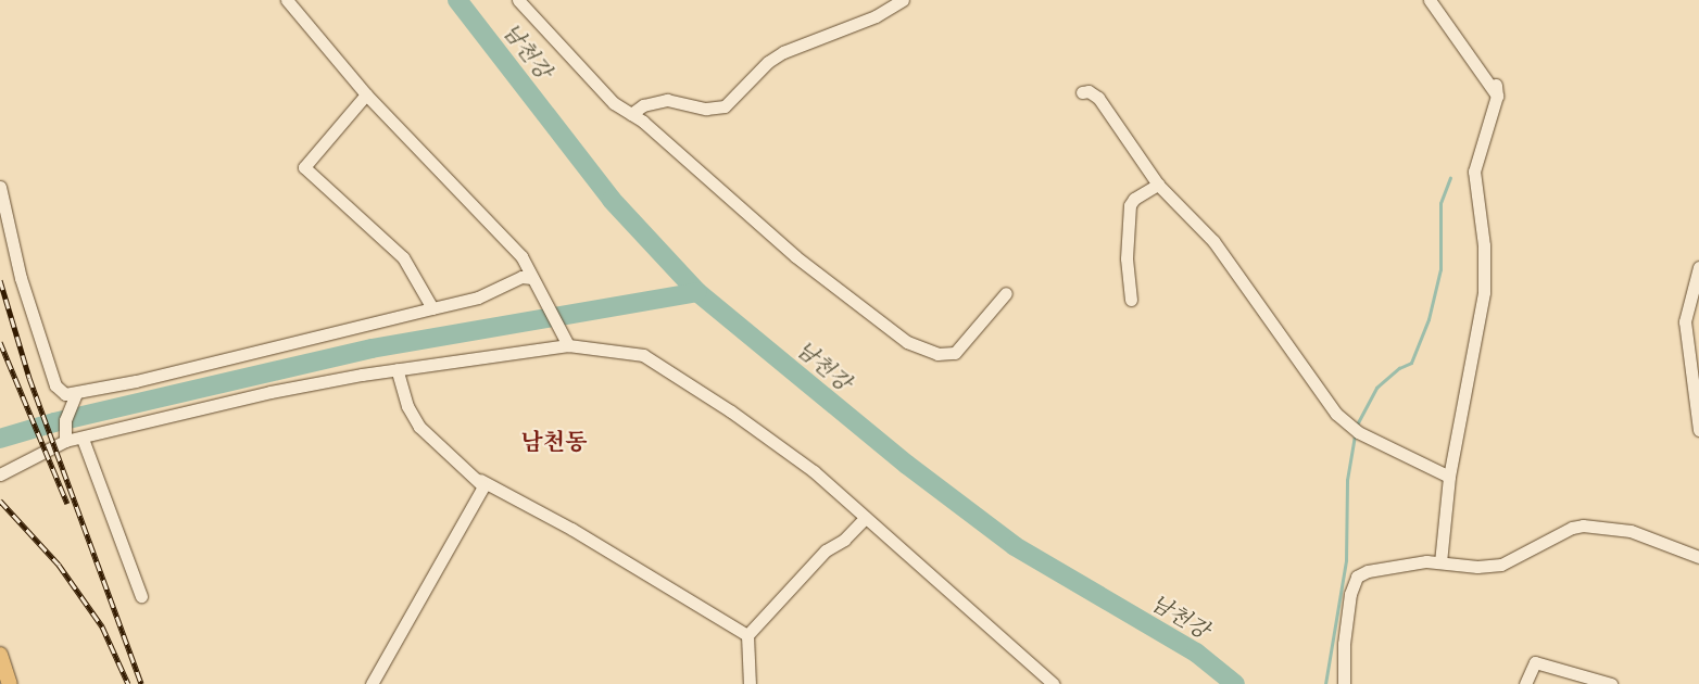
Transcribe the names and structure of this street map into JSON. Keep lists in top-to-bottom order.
{
  "districts": ["남천동"],
  "water": ["남천강"]
}
